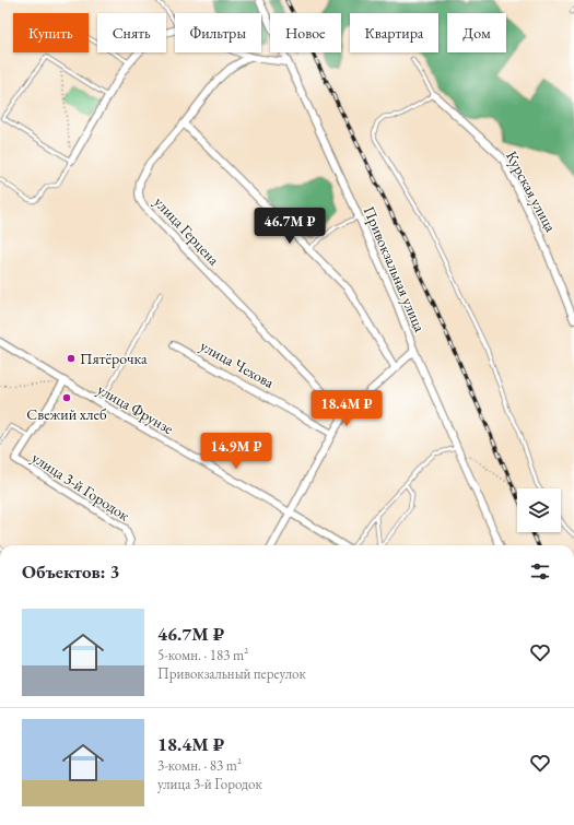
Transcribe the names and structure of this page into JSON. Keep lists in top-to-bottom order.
{
  "streets": {
    "street": [
      "Курская улица",
      "улица Герцена",
      "Привокзальная улица",
      "улица Чехова",
      "улица Фрунзе",
      "улица 3-й Городок"
    ]
  },
  "crossings": [
    ["улица Фрунзе", "улица 3-й Городок"]
  ],
  "places": ["Пятёрочка", "Свежий хлеб"],
  "page": {
    "chip": [
      "Купить",
      "Снять",
      "Фильтры",
      "Новое",
      "Квартира",
      "Дом"
    ],
    "price": ["46.7M ₽", "18.4M ₽", "14.9M ₽"],
    "heading": "Объектов: 3",
    "list": [
      {
        "name": "46.7M ₽",
        "note": "5-комн. · 183 m² · Привокзальный переулок"
      },
      {
        "name": "18.4M ₽",
        "note": "3-комн. · 83 m² · улица 3-й Городок"
      }
    ]
  }
}
